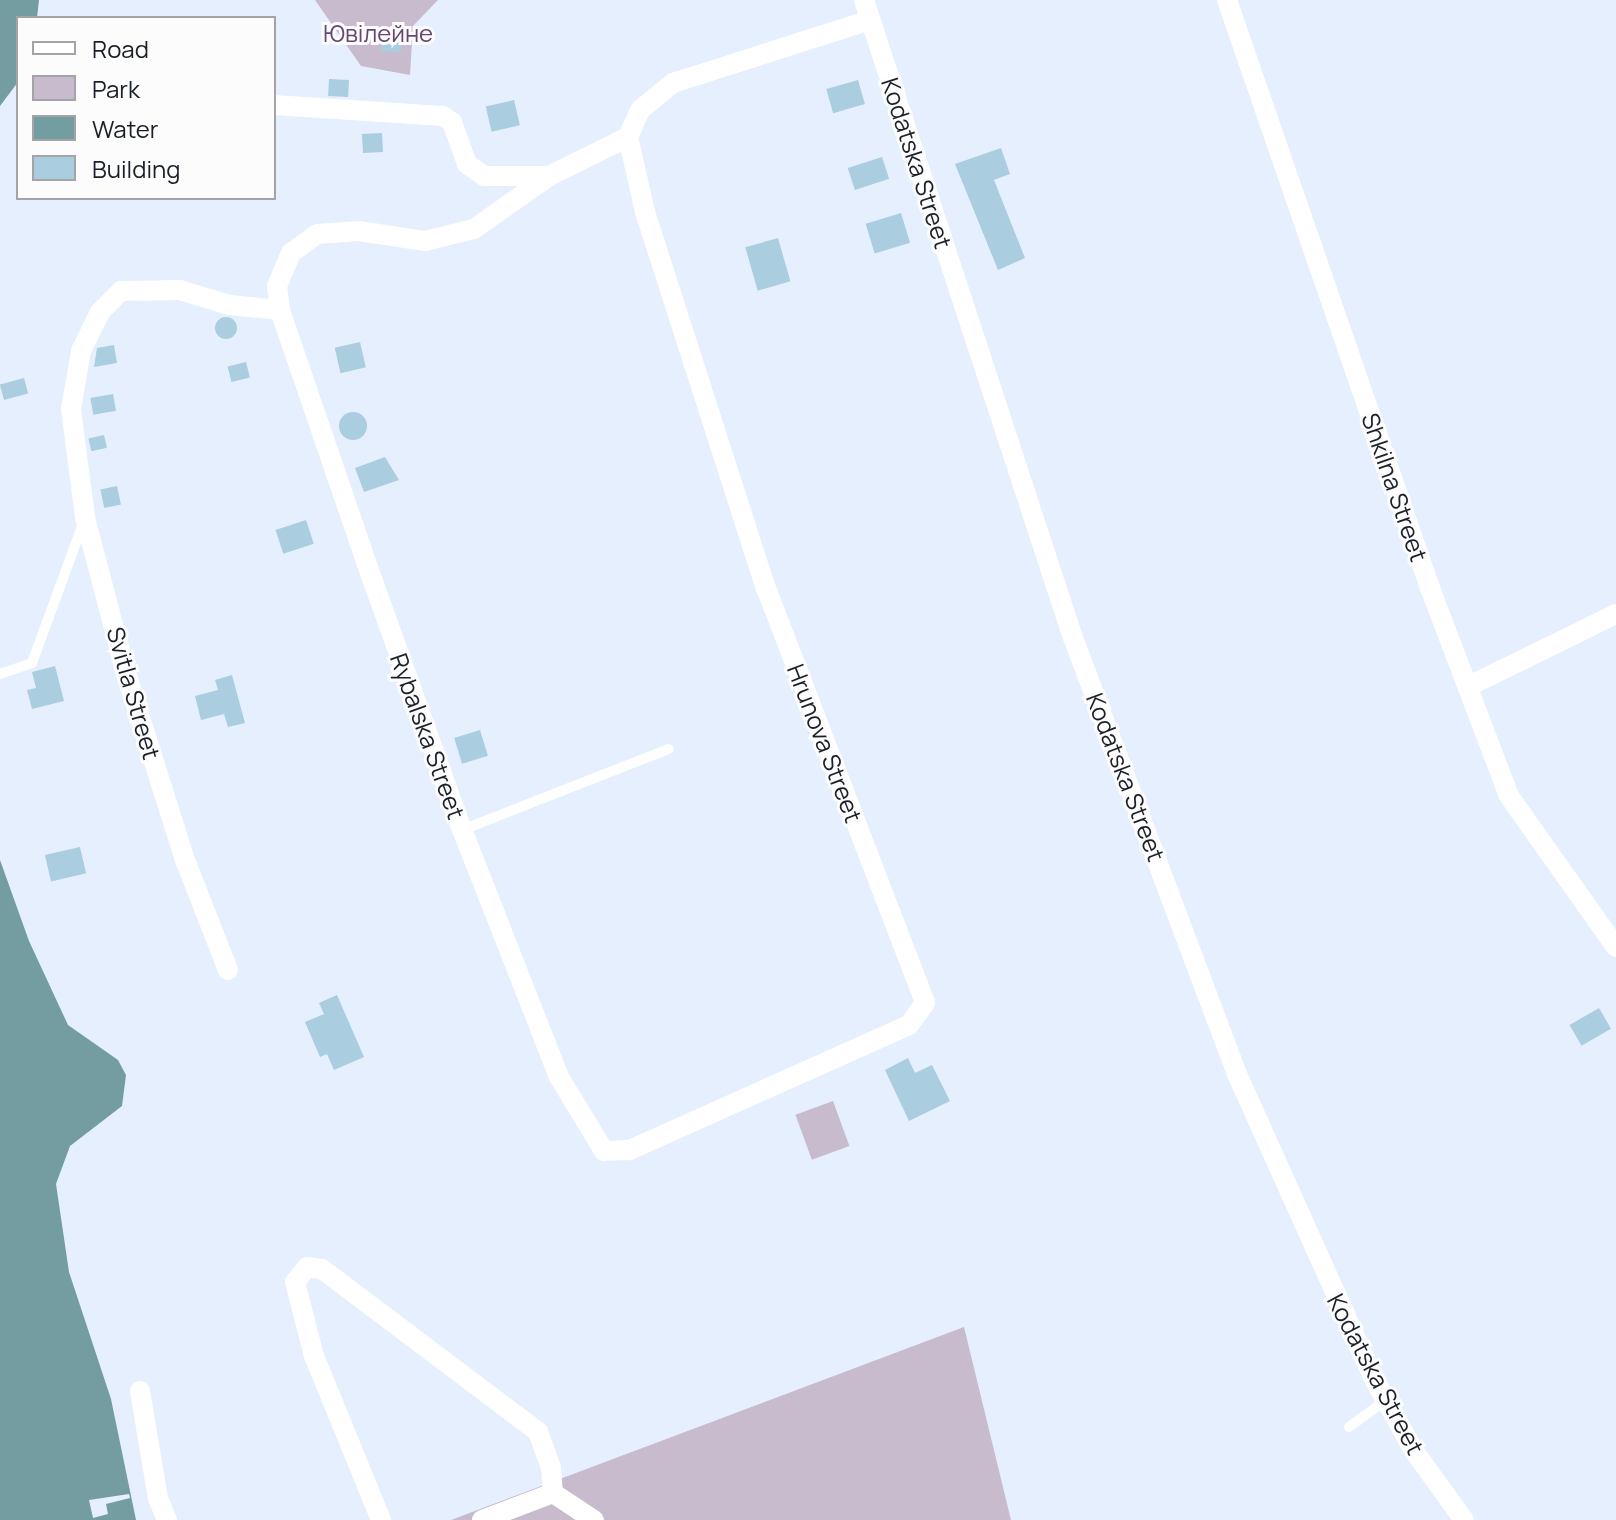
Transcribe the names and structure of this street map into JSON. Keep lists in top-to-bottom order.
{
  "streets": {
    "street": [
      "Kodatska Street",
      "Shkilna Street",
      "Svitla Street",
      "Rybalska Street",
      "Hrunova Street"
    ]
  },
  "crossings": [
    ["Svitla Street", "Rybalska Street"],
    ["Rybalska Street", "Hrunova Street"]
  ],
  "parks": ["Ювілейне"],
  "legend": [
    "Road",
    "Park",
    "Water",
    "Building"
  ]
}
